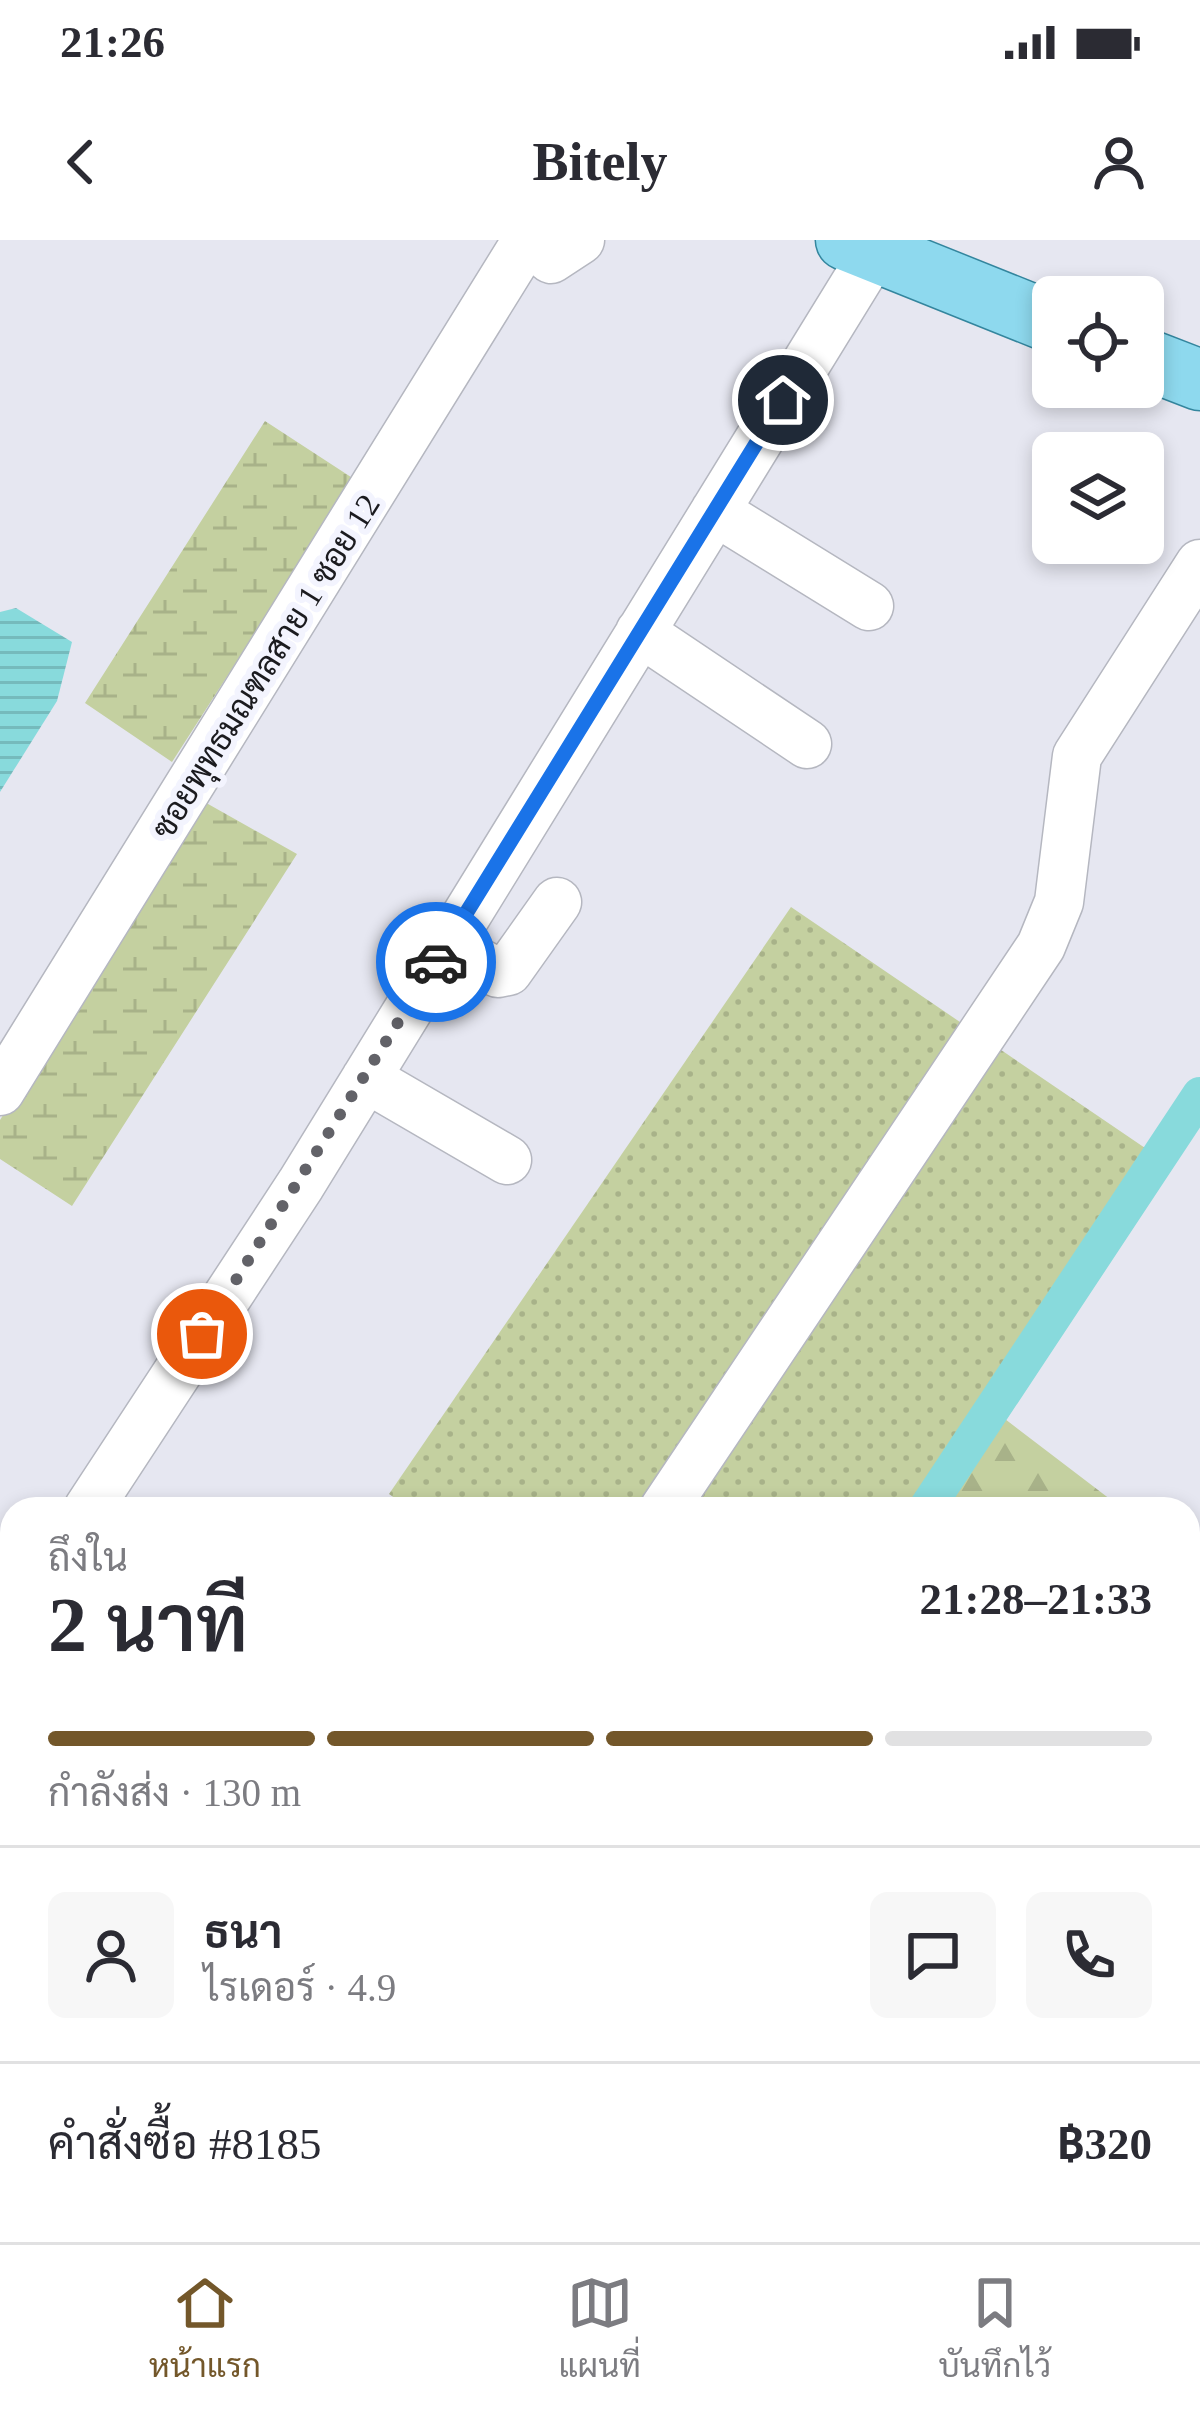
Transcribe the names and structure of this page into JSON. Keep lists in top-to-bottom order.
{
  "streets": {
    "street": ["ซอยพุทธมณฑลสาย 1 ซอย 12"]
  },
  "page": {
    "status": "21:26",
    "header": "Bitely",
    "heading": ["2 นาที", "ถึงใน", "21:28–21:33"],
    "panel": [
      "ธนา",
      "ไรเดอร์ · 4.9",
      "คำสั่งซื้อ #8185",
      "฿320"
    ],
    "bar": "กำลังส่ง · 130 m",
    "tabs": ["หน้าแรก", "แผนที่", "บันทึกไว้"]
  }
}
